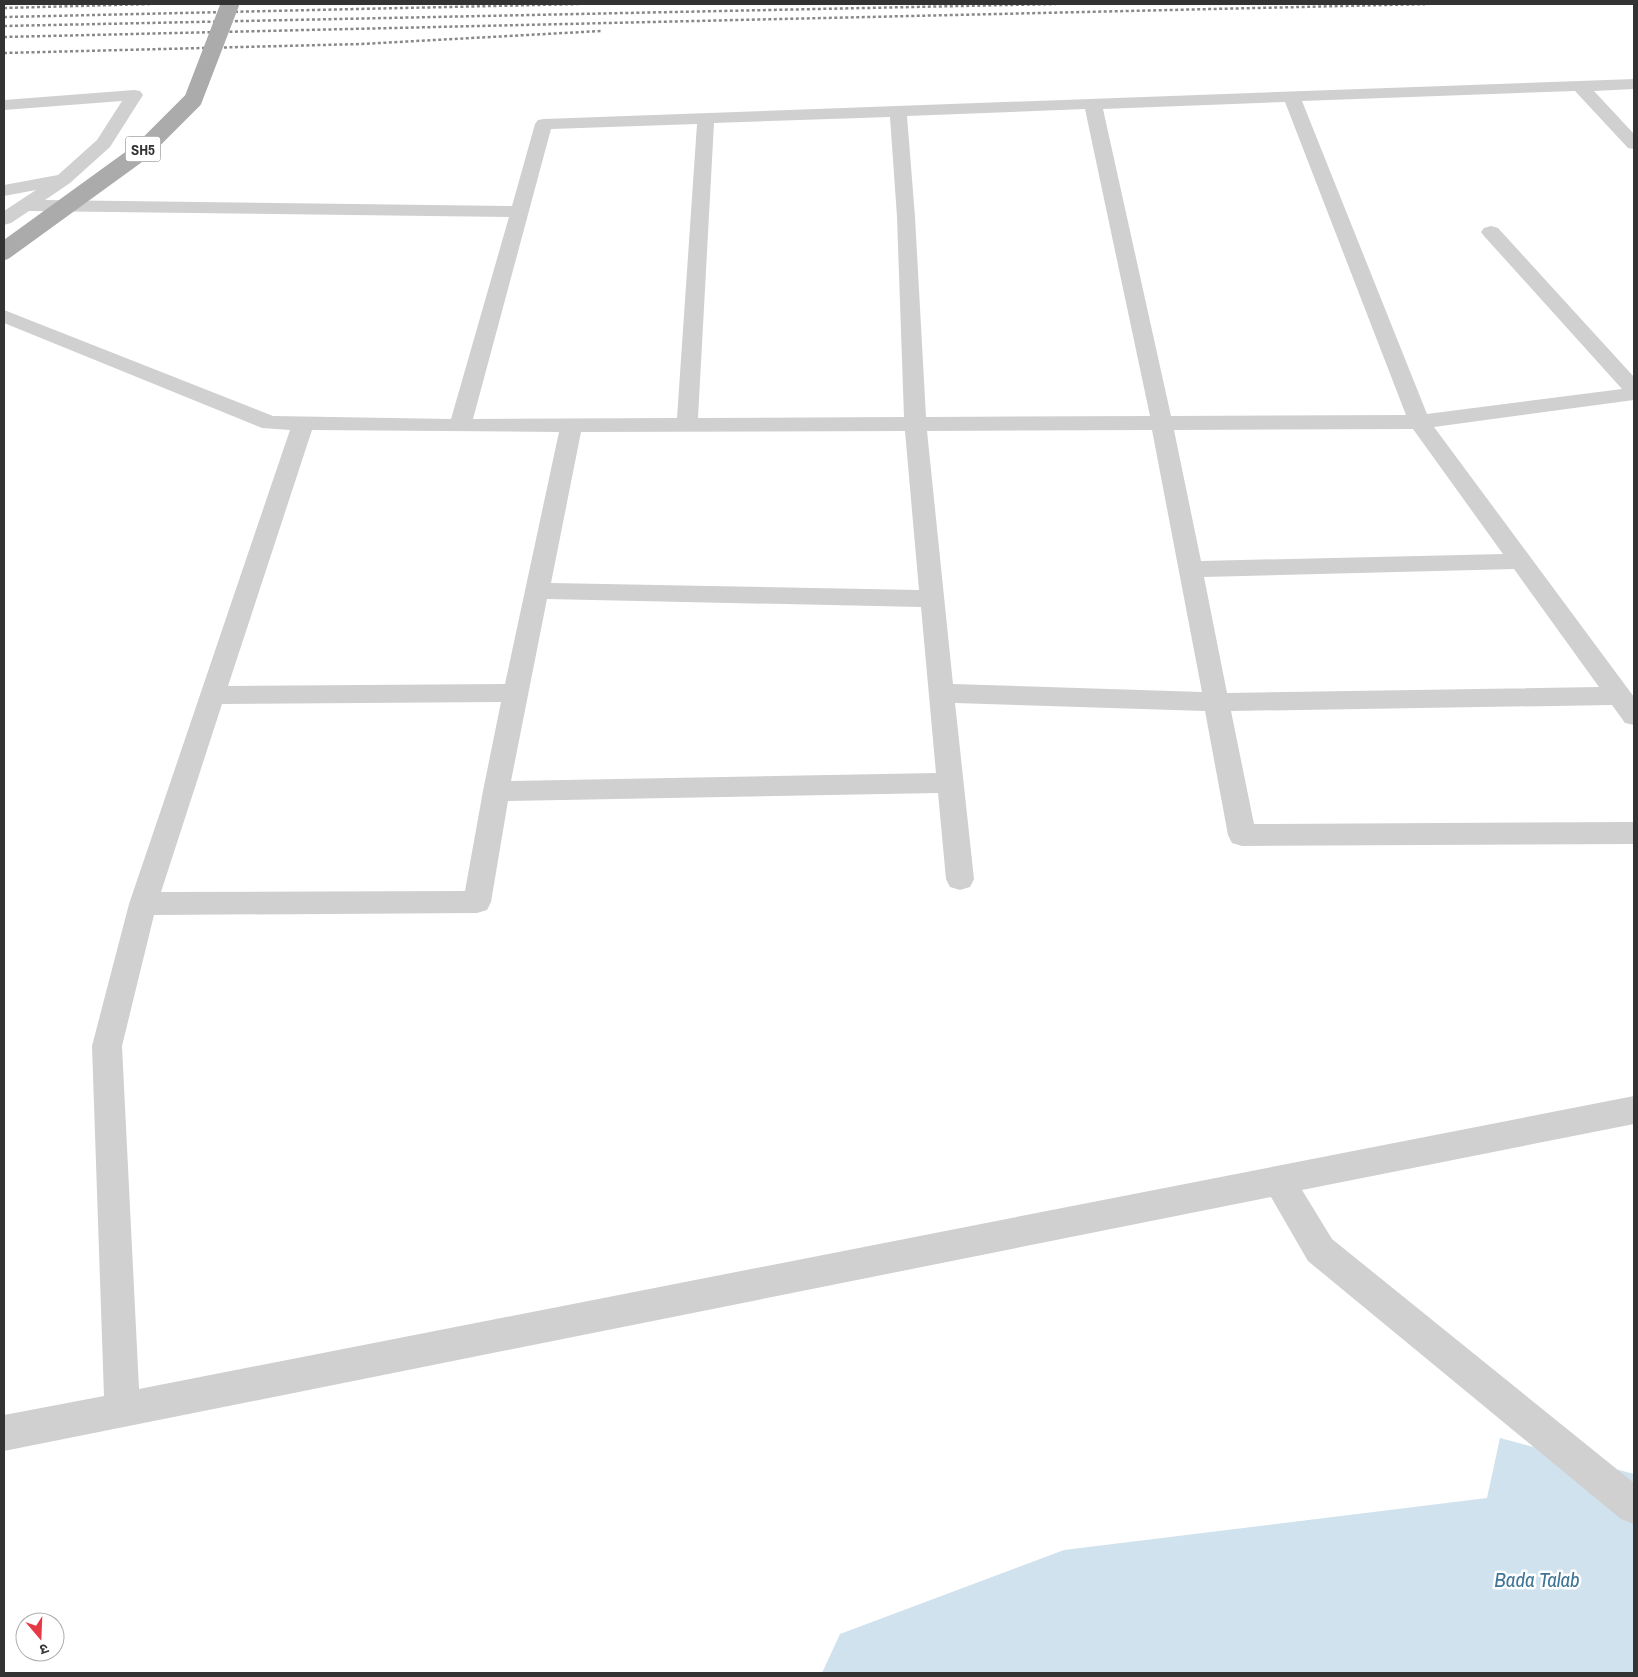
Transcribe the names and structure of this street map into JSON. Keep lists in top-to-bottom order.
{
  "streets": {
    "main road": ["SH5"]
  },
  "water": ["Bada Talab"],
  "north": "bottom"
}
